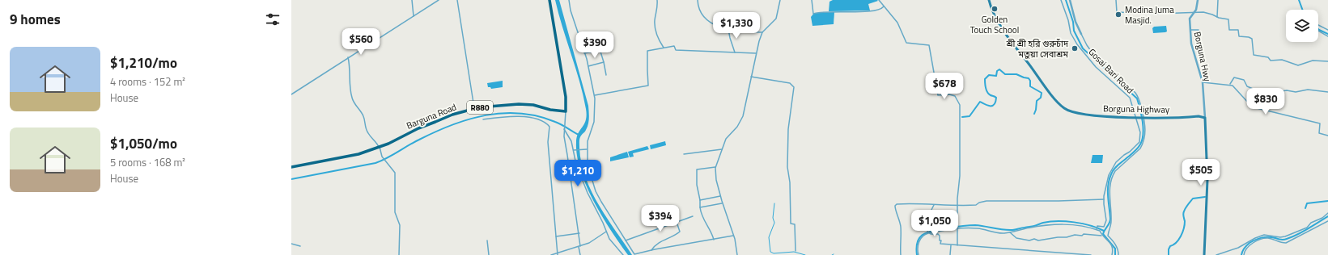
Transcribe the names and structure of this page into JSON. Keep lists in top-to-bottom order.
{
  "streets": {
    "main road": ["R880", "Borguna Highway", "Barguna Road"],
    "street": ["Borguna Hwy", "Gosai Bari Road"]
  },
  "crossings": [
    ["Borguna Hwy", "Borguna Highway"],
    ["Gosai Bari Road", "Borguna Highway"]
  ],
  "places": ["Golden Touch School", "Modina Juma Masjid.", "শ্রী শ্রী হরি গুরুচাঁদ মতুয়া সেবাশ্রম"],
  "page": {
    "heading": "9 homes",
    "price": [
      "$1,330",
      "$560",
      "$390",
      "$678",
      "$830",
      "$505",
      "$1,210",
      "$394",
      "$1,050"
    ],
    "list": [
      {
        "name": "$1,210/mo",
        "note": "4 rooms · 152 m² · House"
      },
      {
        "name": "$1,050/mo",
        "note": "5 rooms · 168 m² · House"
      }
    ]
  }
}
